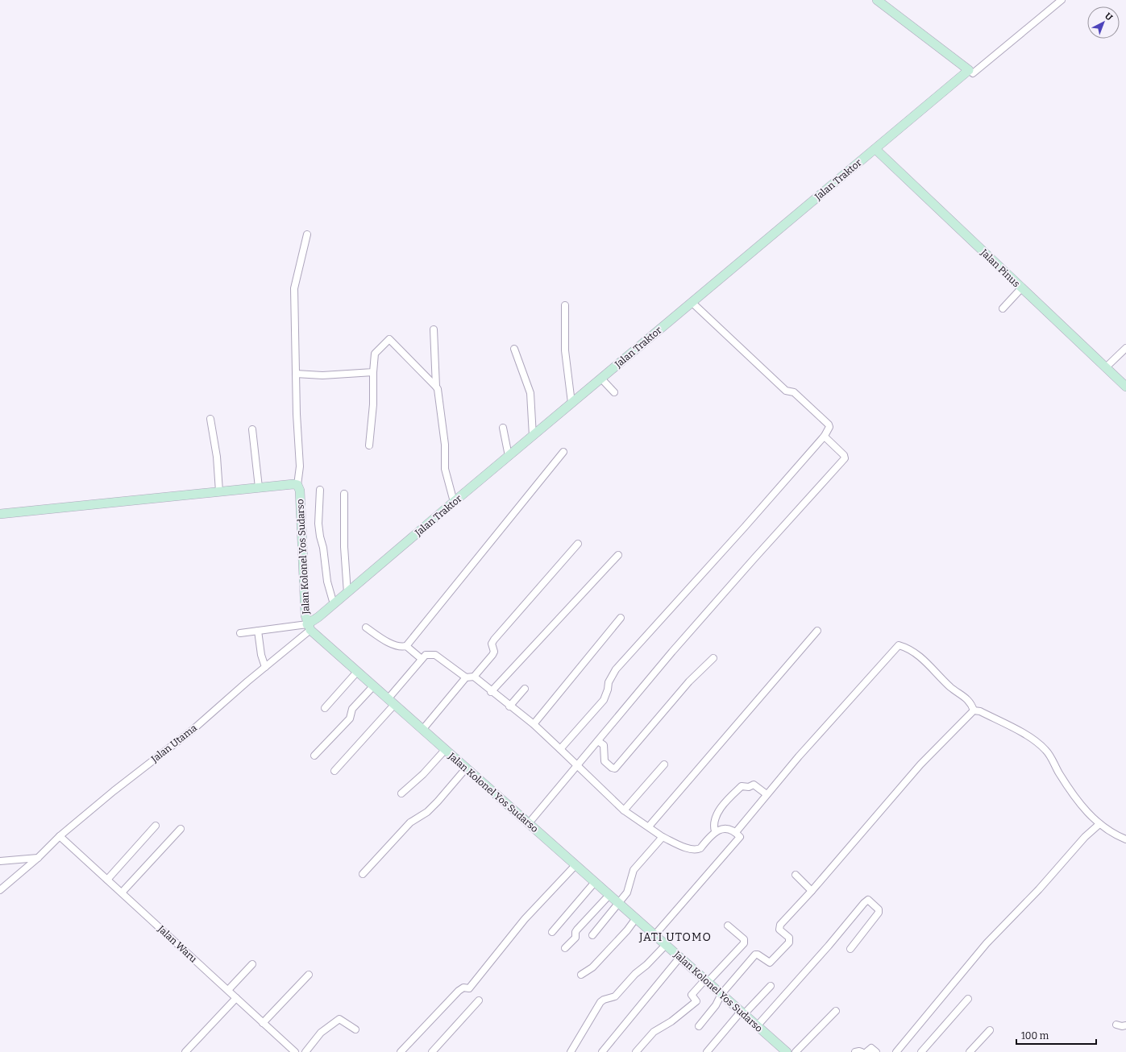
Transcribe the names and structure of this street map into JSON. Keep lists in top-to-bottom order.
{
  "streets": {
    "street": [
      "Jalan Traktor",
      "Jalan Pinus",
      "Jalan Kolonel Yos Sudarso",
      "Jalan Utama",
      "Jalan Waru"
    ]
  },
  "crossings": [
    ["Jalan Traktor", "Jalan Pinus"],
    ["Jalan Traktor", "Jalan Kolonel Yos Sudarso"],
    ["Jalan Traktor", "Jalan Utama"],
    ["Jalan Kolonel Yos Sudarso", "Jalan Utama"],
    ["Jalan Utama", "Jalan Waru"]
  ],
  "districts": ["JATI UTOMO"],
  "scale_bar": "100 m",
  "north": "top right"
}
